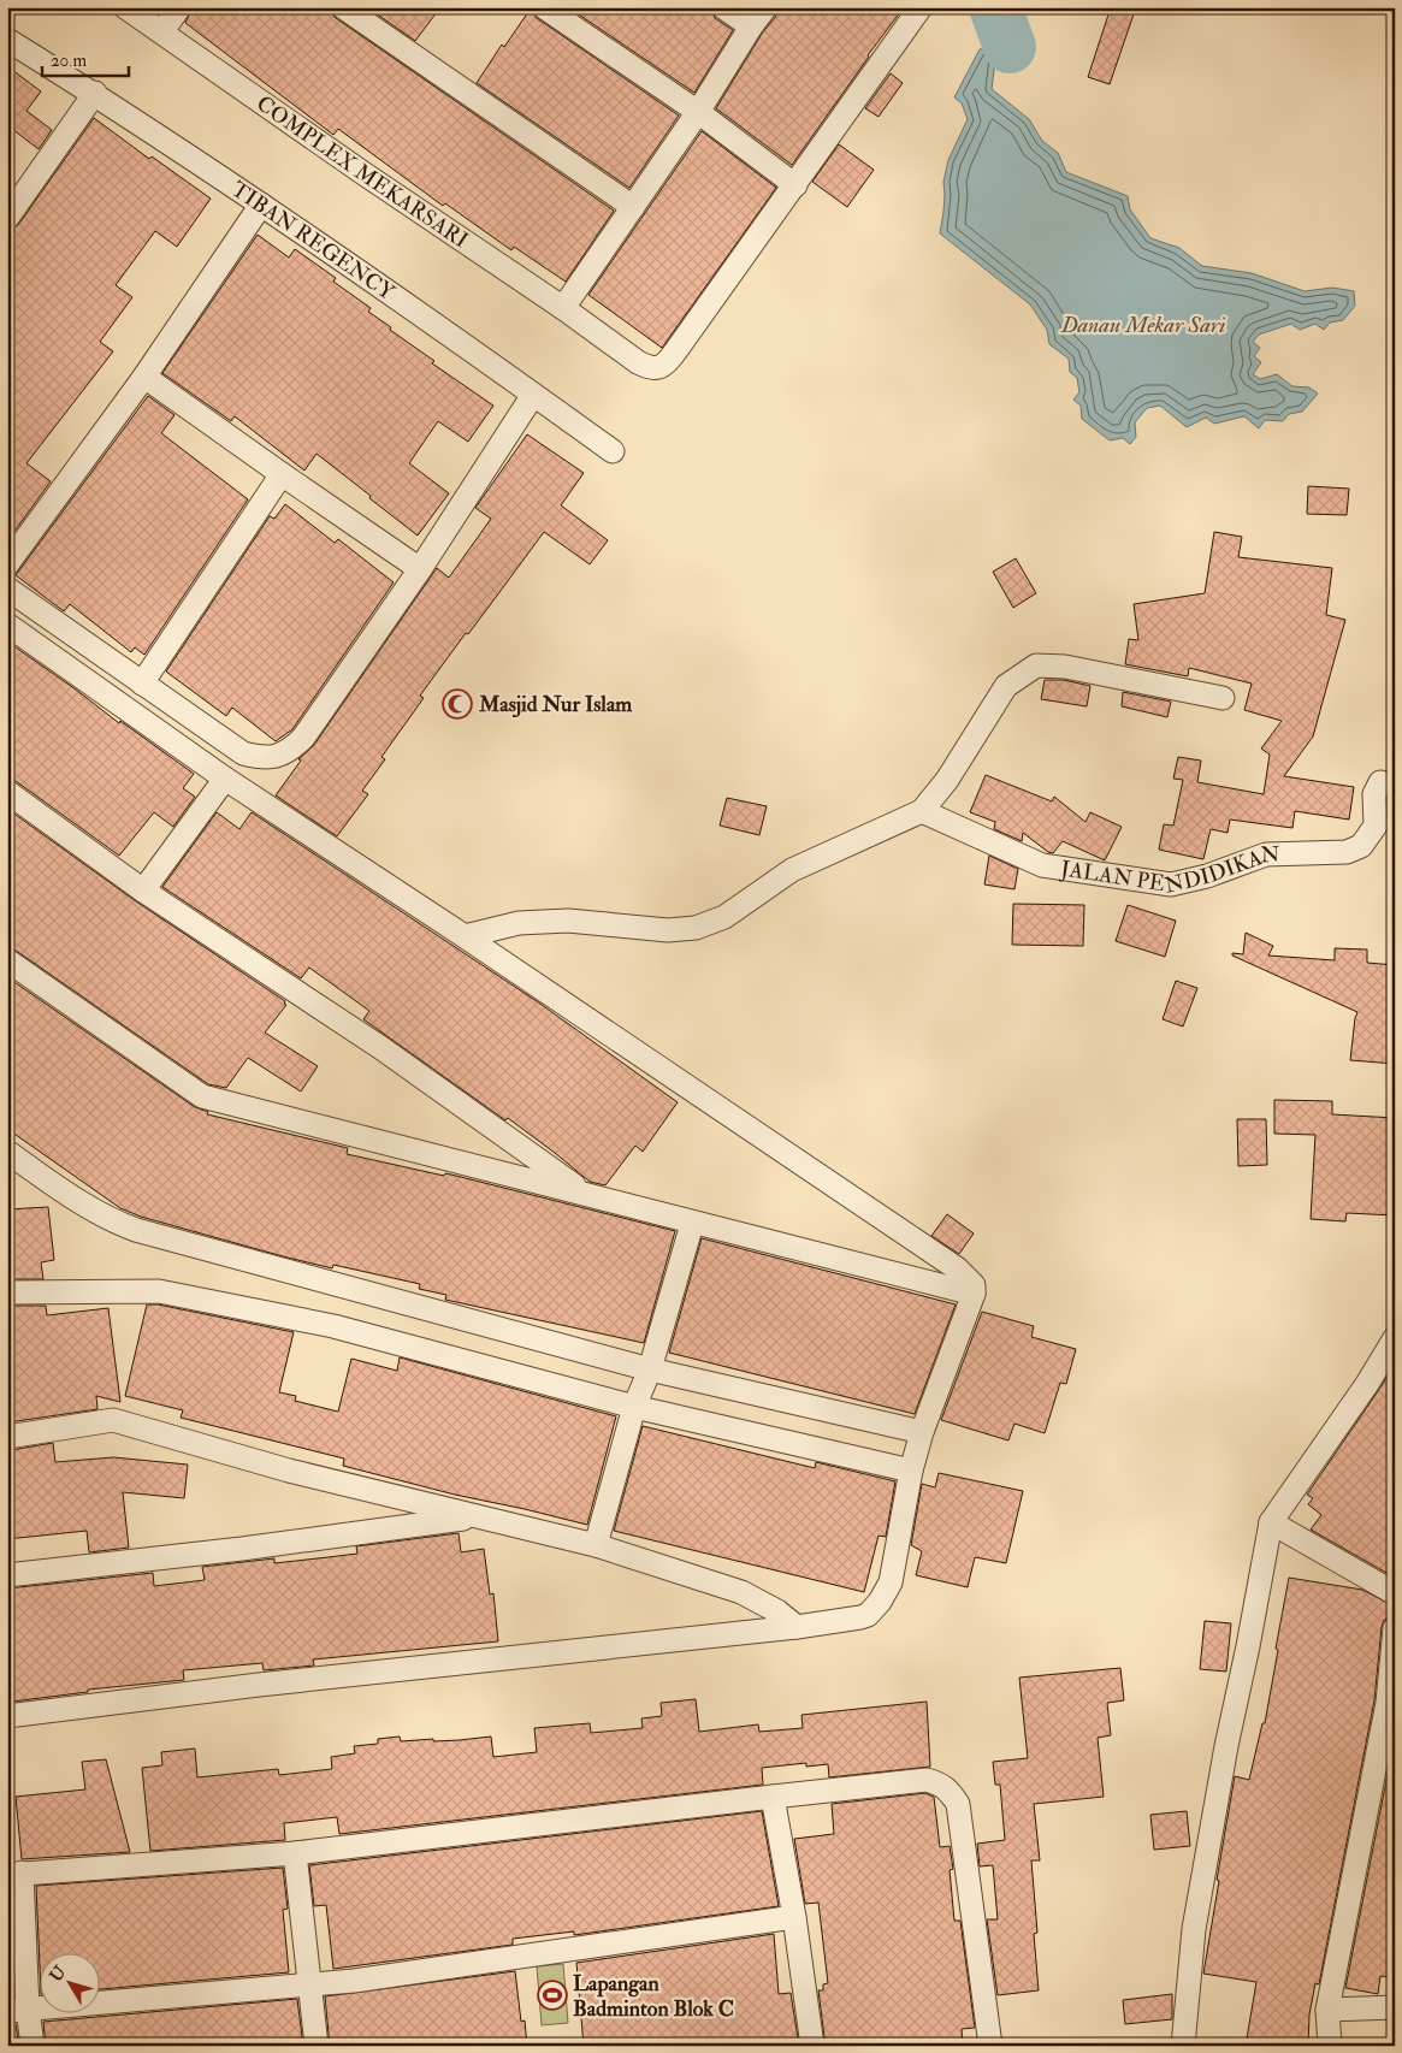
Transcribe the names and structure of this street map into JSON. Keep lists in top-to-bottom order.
{
  "streets": {
    "street": ["COMPLEX MEKARSARI", "TIBAN REGENCY", "JALAN PENDIDIKAN"]
  },
  "water": ["Danau Mekar Sari"],
  "places": {
    "mosque": ["Masjid Nur Islam"],
    "sports": ["Lapangan Badminton Blok C"]
  },
  "scale_bar": "20 m",
  "north": "top left"
}
